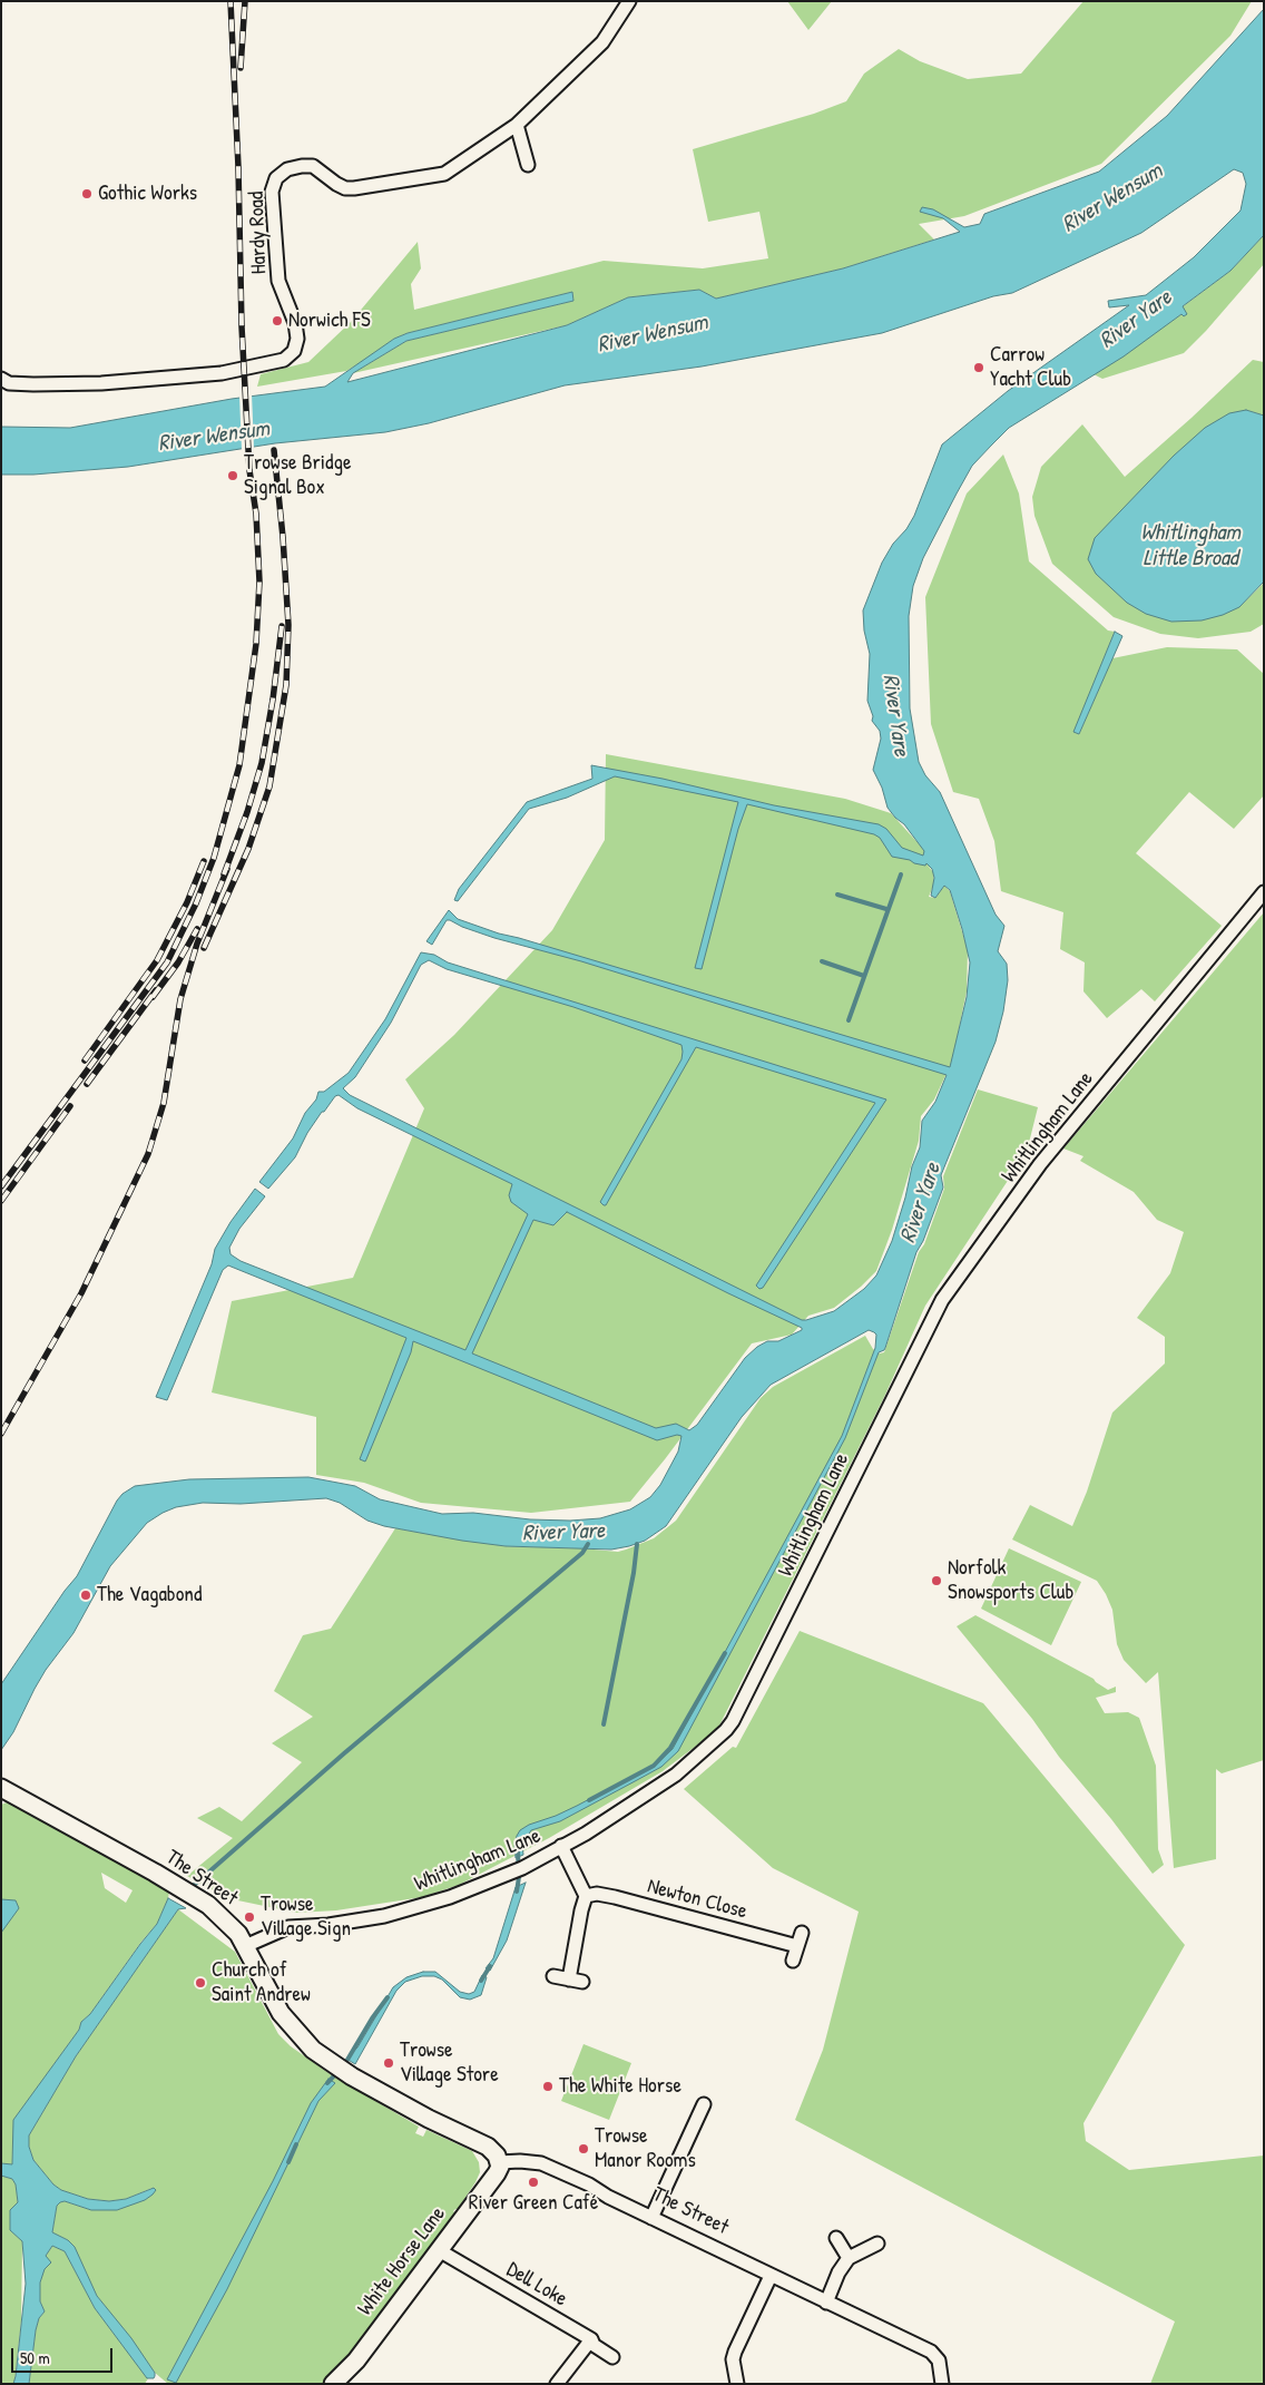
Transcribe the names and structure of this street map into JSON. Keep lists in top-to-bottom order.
{
  "streets": {
    "street": [
      "Hardy Road",
      "Whitlingham Lane",
      "The Street",
      "Newton Close",
      "White Horse Lane",
      "Dell Loke"
    ]
  },
  "crossings": [
    ["Whitlingham Lane", "The Street"],
    ["The Street", "White Horse Lane"],
    ["White Horse Lane", "Dell Loke"]
  ],
  "water": ["River Wensum", "River Yare", "Whitlingham Little Broad"],
  "places": [
    "Gothic Works",
    "Norwich FS",
    "Carrow Yacht Club",
    "Trowse Bridge Signal Box",
    "Norfolk Snowsports Club",
    "The Vagabond",
    "Trowse Village Sign",
    "Church of Saint Andrew",
    "Trowse Village Store",
    "The White Horse",
    "Trowse Manor Rooms",
    "River Green Café"
  ],
  "scale_bar": "50 m"
}
